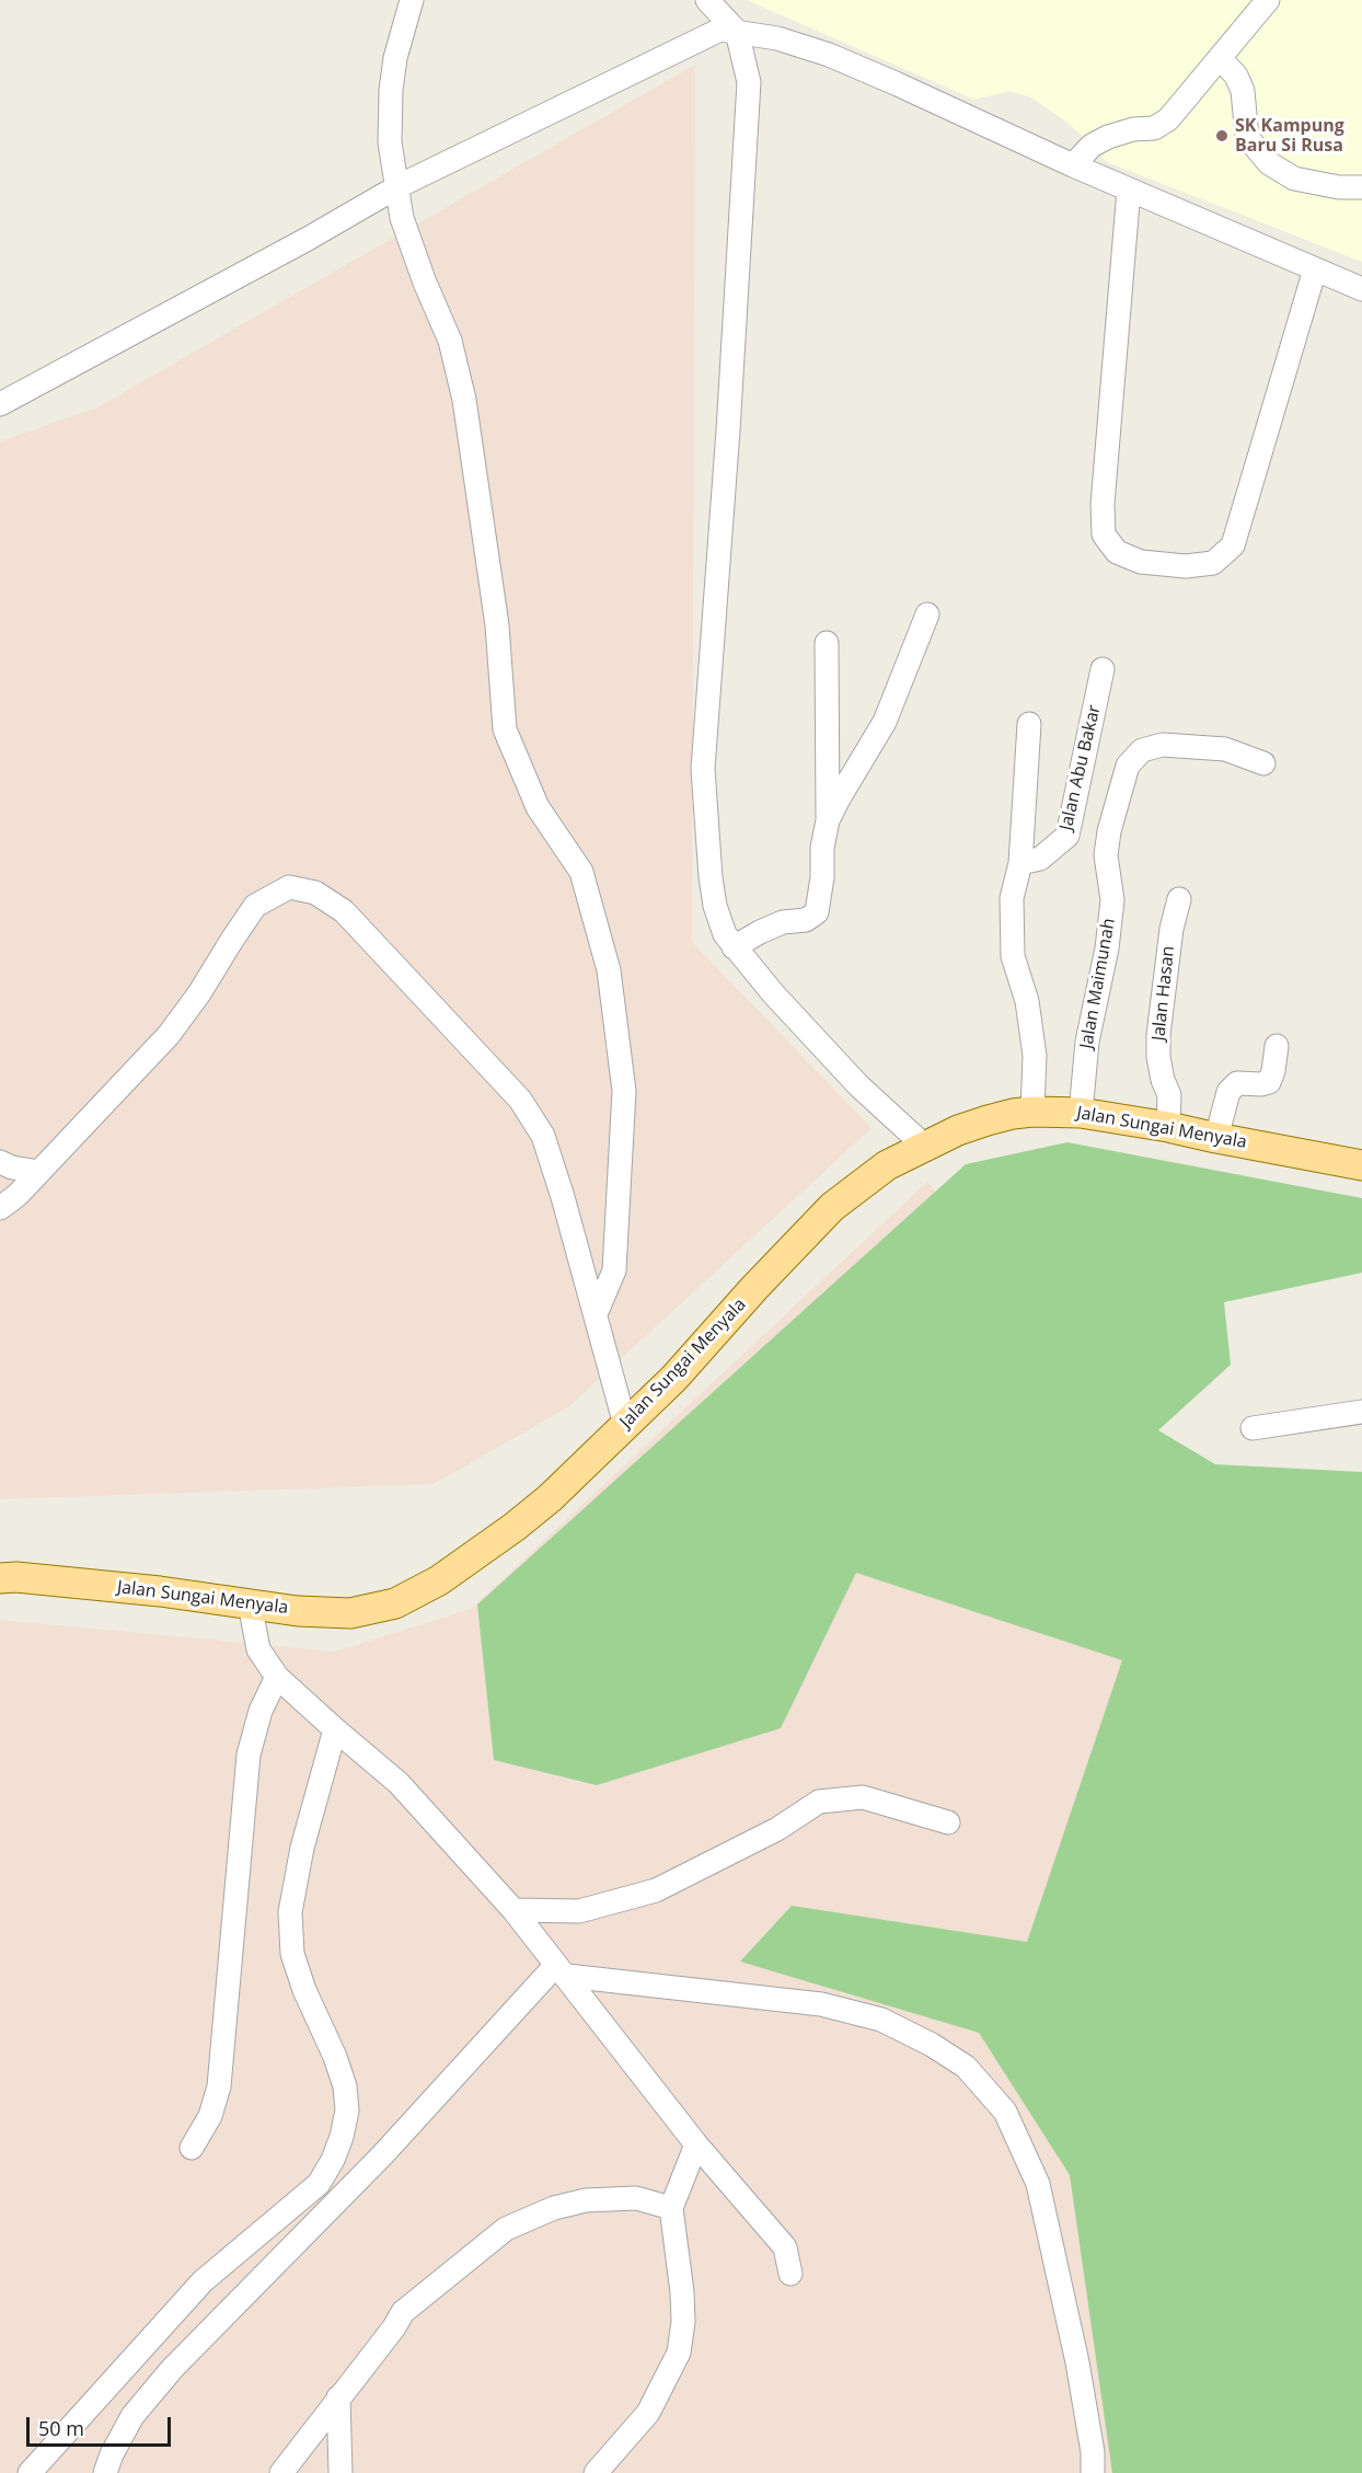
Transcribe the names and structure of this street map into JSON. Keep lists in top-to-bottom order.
{
  "streets": {
    "main road": ["Jalan Sungai Menyala"],
    "street": ["Jalan Abu Bakar", "Jalan Maimunah", "Jalan Hasan"]
  },
  "crossings": [
    ["Jalan Maimunah", "Jalan Sungai Menyala"],
    ["Jalan Hasan", "Jalan Sungai Menyala"]
  ],
  "places": ["SK Kampung Baru Si Rusa"],
  "scale_bar": "50 m"
}
